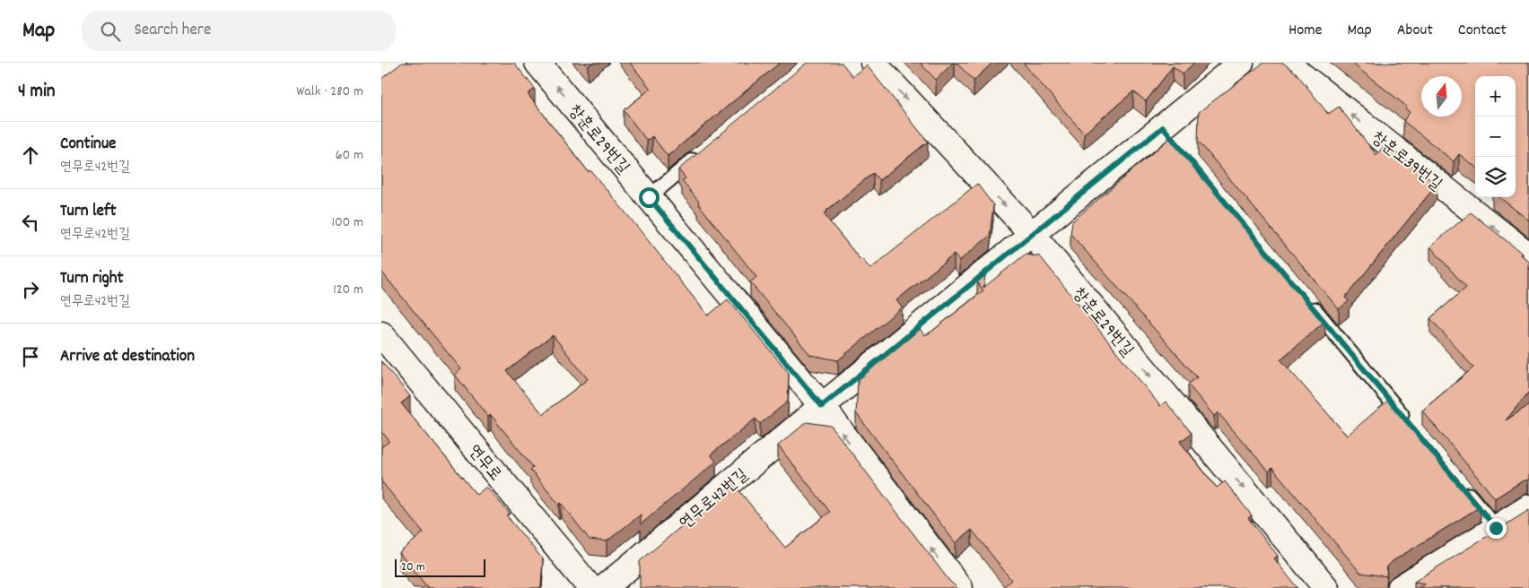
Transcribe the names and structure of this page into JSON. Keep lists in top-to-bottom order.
{
  "streets": {
    "street": [
      "창훈로29번길",
      "창훈로39번길",
      "연무로",
      "연무로42번길"
    ]
  },
  "crossings": [
    ["창훈로29번길", "연무로42번길"]
  ],
  "one_way": ["창훈로39번길"],
  "scale_bar": "20 m",
  "north": "top",
  "page": {
    "header": "Map",
    "search": "Search here",
    "nav": [
      "Home",
      "Map",
      "About",
      "Contact"
    ],
    "heading": ["4 min", "Walk · 280 m"],
    "map_buttons": ["+", "−"],
    "list": [
      ["Continue", "연무로42번길", "60 m"],
      ["Turn left", "연무로42번길", "100 m"],
      ["Turn right", "연무로42번길", "120 m"],
      "Arrive at destination"
    ],
    "scale": "20 m"
  }
}
